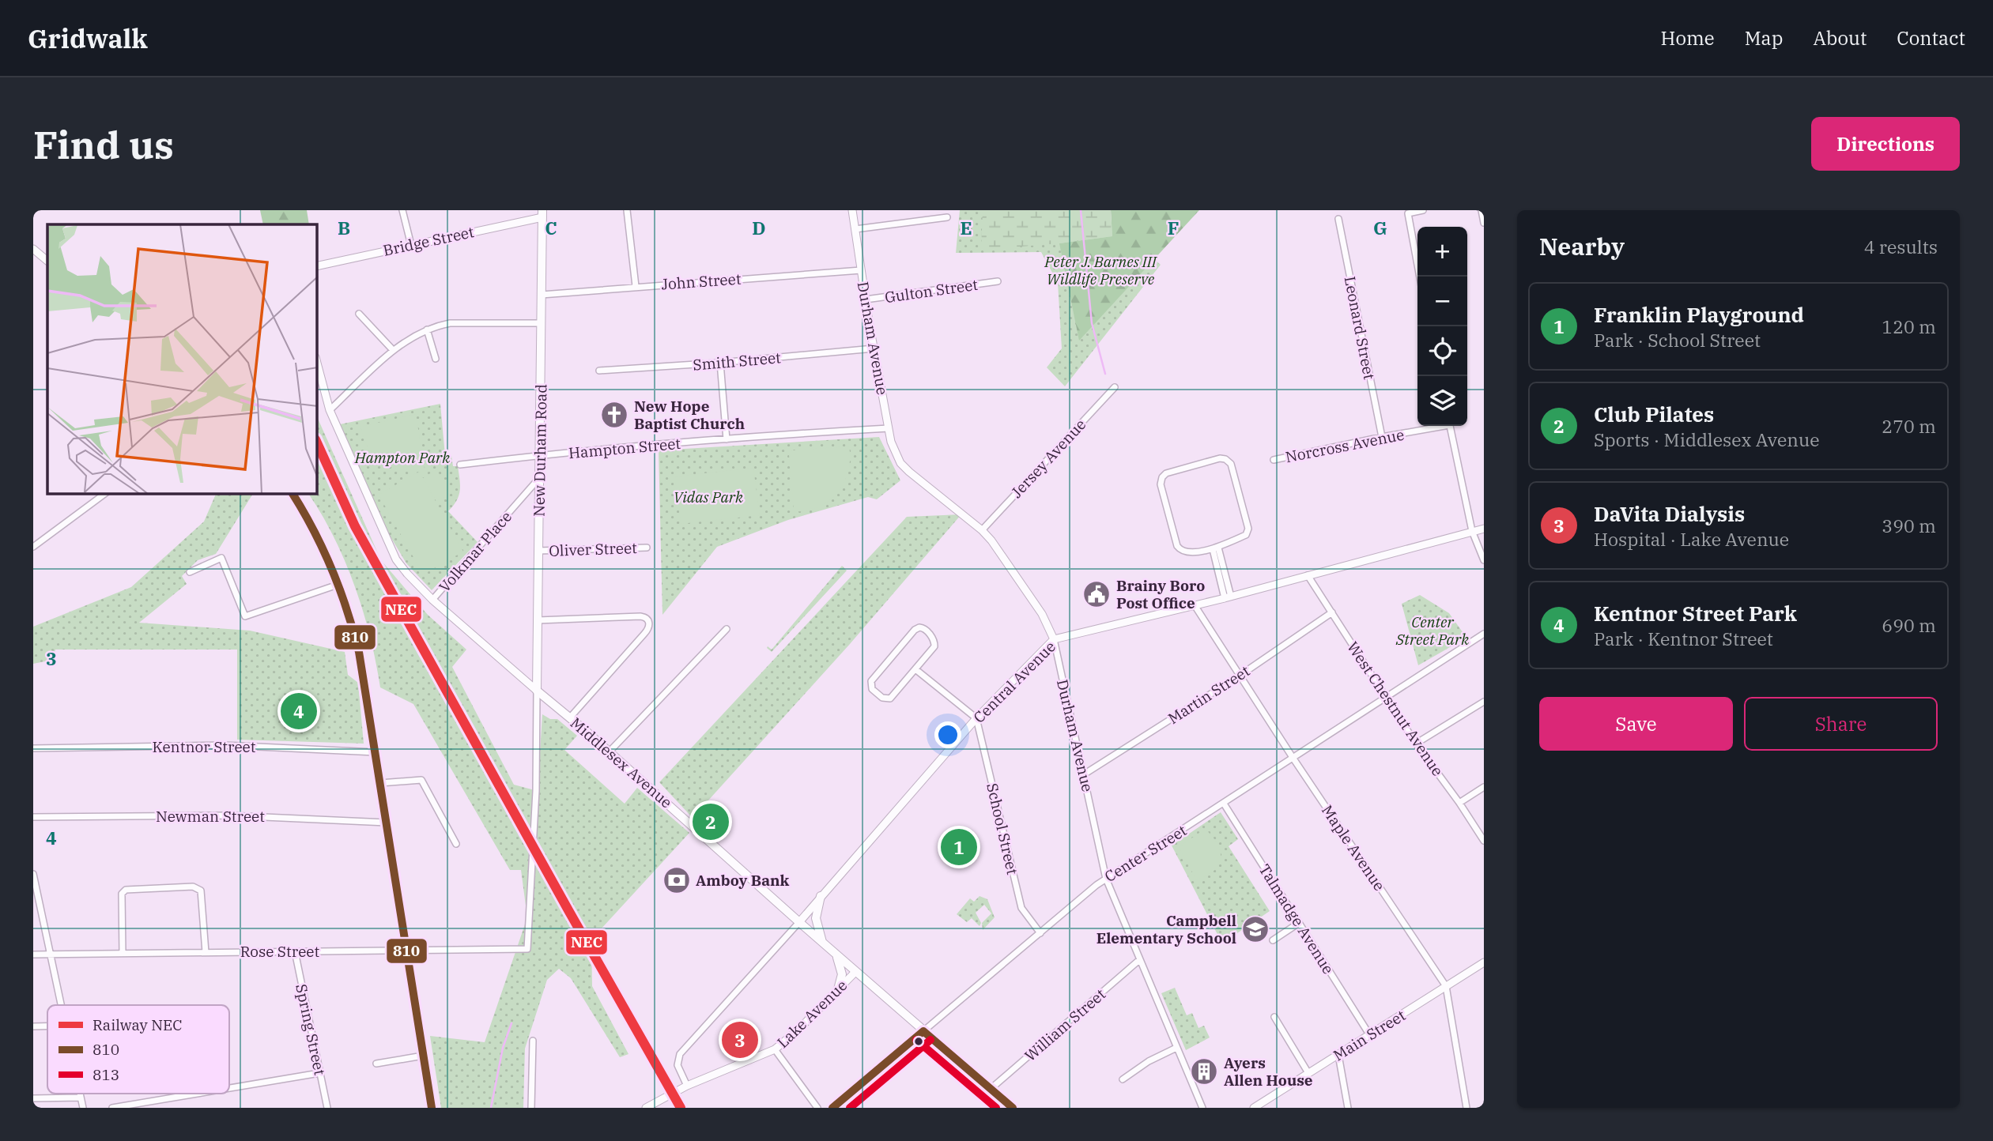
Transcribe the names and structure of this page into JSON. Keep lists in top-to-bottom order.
{
  "streets": {
    "main road": ["New Durham Road", "Middlesex Avenue"],
    "street": [
      "Bridge Street",
      "John Street",
      "Gulton Street",
      "Leonard Street",
      "Durham Avenue",
      "Smith Street",
      "Norcross Avenue",
      "Hampton Street",
      "Jersey Avenue",
      "Oliver Street",
      "Volkmar Place",
      "Central Avenue",
      "Martin Street",
      "West Chestnut Avenue",
      "Kentnor Street",
      "Newman Street",
      "School Street",
      "Maple Avenue",
      "Center Street",
      "Talmadge Avenue",
      "Rose Street",
      "Lake Avenue",
      "William Street",
      "Spring Street",
      "Main Street"
    ]
  },
  "crossings": [
    ["Bridge Street", "New Durham Road"],
    ["John Street", "Durham Avenue"],
    ["John Street", "New Durham Road"],
    ["Gulton Street", "Durham Avenue"],
    ["Leonard Street", "Norcross Avenue"],
    ["Durham Avenue", "Smith Street"],
    ["Durham Avenue", "Hampton Street"],
    ["Durham Avenue", "Jersey Avenue"],
    ["Durham Avenue", "Central Avenue"],
    ["Durham Avenue", "Martin Street"],
    ["Durham Avenue", "Center Street"],
    ["Durham Avenue", "William Street"],
    ["Hampton Street", "New Durham Road"],
    ["New Durham Road", "Oliver Street"],
    ["New Durham Road", "Volkmar Place"],
    ["New Durham Road", "Middlesex Avenue"],
    ["New Durham Road", "Rose Street"],
    ["Volkmar Place", "Middlesex Avenue"],
    ["Central Avenue", "West Chestnut Avenue"],
    ["Central Avenue", "Middlesex Avenue"],
    ["Central Avenue", "School Street"],
    ["Central Avenue", "Maple Avenue"],
    ["Central Avenue", "Lake Avenue"],
    ["Martin Street", "West Chestnut Avenue"],
    ["Martin Street", "Maple Avenue"],
    ["West Chestnut Avenue", "Center Street"],
    ["Middlesex Avenue", "Center Street"],
    ["Middlesex Avenue", "Rose Street"],
    ["Middlesex Avenue", "Lake Avenue"],
    ["Middlesex Avenue", "William Street"],
    ["School Street", "Center Street"],
    ["Maple Avenue", "Center Street"],
    ["Maple Avenue", "Main Street"],
    ["Center Street", "Talmadge Avenue"],
    ["Talmadge Avenue", "Main Street"],
    ["Rose Street", "Spring Street"]
  ],
  "parks": [
    "Peter J. Barnes III Wildlife Preserve",
    "Hampton Park",
    "Vidas Park",
    "Center Street Park"
  ],
  "places": {
    "church": ["New Hope Baptist Church"],
    "public building": ["Brainy Boro Post Office"],
    "bank": ["Amboy Bank"],
    "school or university": ["Campbell Elementary School"],
    "building": ["Ayers Allen House"]
  },
  "lines": ["rail line NEC", "transit line 810", "transit line 813"],
  "legend": ["Railway NEC", "810", "813"],
  "page": {
    "header": "Gridwalk",
    "nav": [
      "Home",
      "Map",
      "About",
      "Contact"
    ],
    "buttons": [
      "Directions",
      ["Save", "Share"]
    ],
    "title": "Find us",
    "heading": ["Nearby", "4 results"],
    "map_buttons": ["+", "−"],
    "list": [
      {
        "mark": "1",
        "name": "Franklin Playground",
        "note": "Park · School Street",
        "value": "120 m"
      },
      {
        "mark": "2",
        "name": "Club Pilates",
        "note": "Sports · Middlesex Avenue",
        "value": "270 m"
      },
      {
        "mark": "3",
        "name": "DaVita Dialysis",
        "note": "Hospital · Lake Avenue",
        "value": "390 m"
      },
      {
        "mark": "4",
        "name": "Kentnor Street Park",
        "note": "Park · Kentnor Street",
        "value": "690 m"
      }
    ],
    "pins": [
      "4",
      "2",
      "1",
      "3"
    ]
  },
  "grid": {
    "columns": [
      "B",
      "C",
      "D",
      "E",
      "F",
      "G"
    ],
    "rows": ["3", "4"]
  }
}
